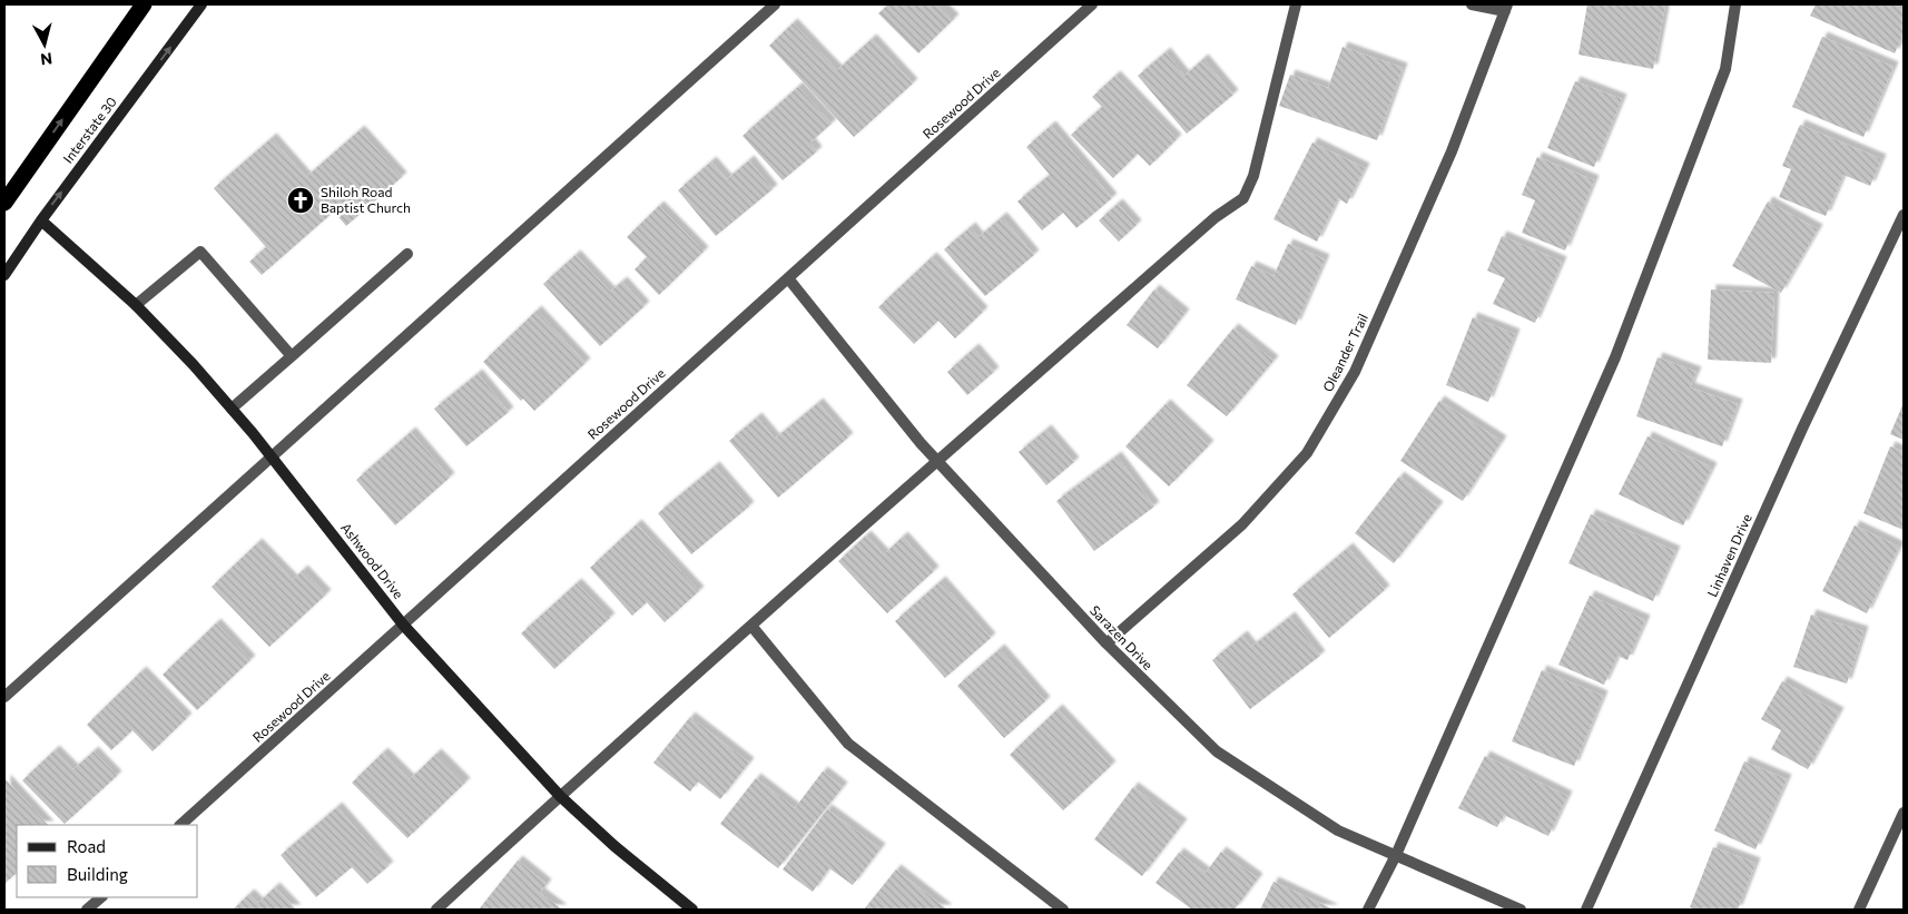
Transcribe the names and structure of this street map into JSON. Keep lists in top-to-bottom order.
{
  "streets": {
    "street": [
      "Rosewood Drive",
      "Interstate 30",
      "Oleander Trail",
      "Linhaven Drive",
      "Ashwood Drive",
      "Sarazen Drive"
    ]
  },
  "crossings": [
    ["Rosewood Drive", "Ashwood Drive"],
    ["Rosewood Drive", "Sarazen Drive"],
    ["Interstate 30", "Ashwood Drive"],
    ["Oleander Trail", "Sarazen Drive"]
  ],
  "one_way": ["Interstate 30"],
  "places": {
    "church": ["Shiloh Road Baptist Church"]
  },
  "legend": ["Road", "Building"],
  "north": "bottom"
}
